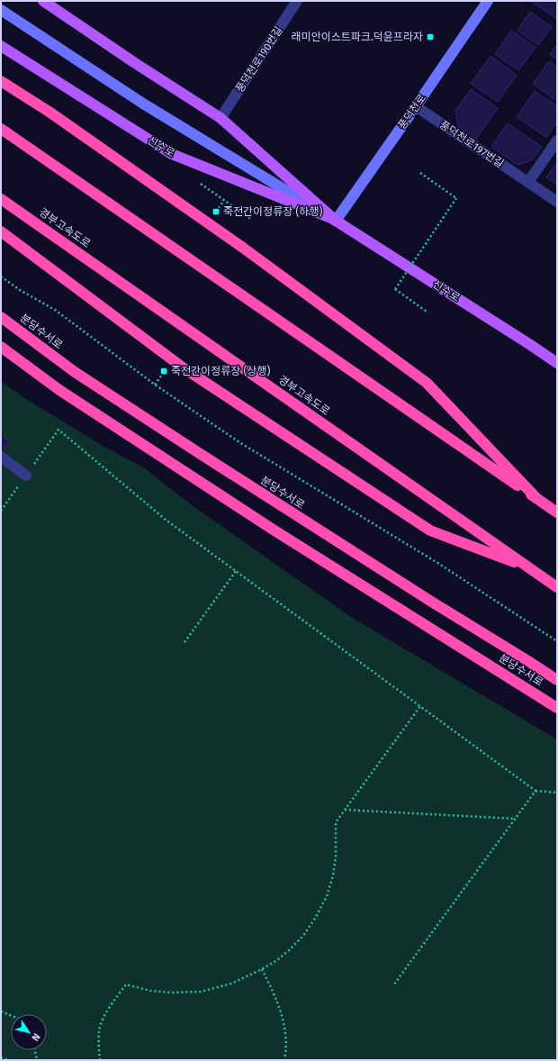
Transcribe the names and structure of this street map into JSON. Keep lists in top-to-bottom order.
{
  "streets": {
    "highway": ["경부고속도로", "분당수서로"],
    "main road": ["풍덕천로", "신수로"],
    "street": ["풍덕천로190번길", "풍덕천로197번길"]
  },
  "crossings": [
    ["풍덕천로190번길", "신수로"],
    ["풍덕천로", "풍덕천로197번길"],
    ["풍덕천로", "신수로"]
  ],
  "places": {
    "transit": ["래미안이스트파크.덕윤프라자", "죽전간이정류장 (하행)", "죽전간이정류장 (상행)"]
  },
  "north": "bottom right"
}
